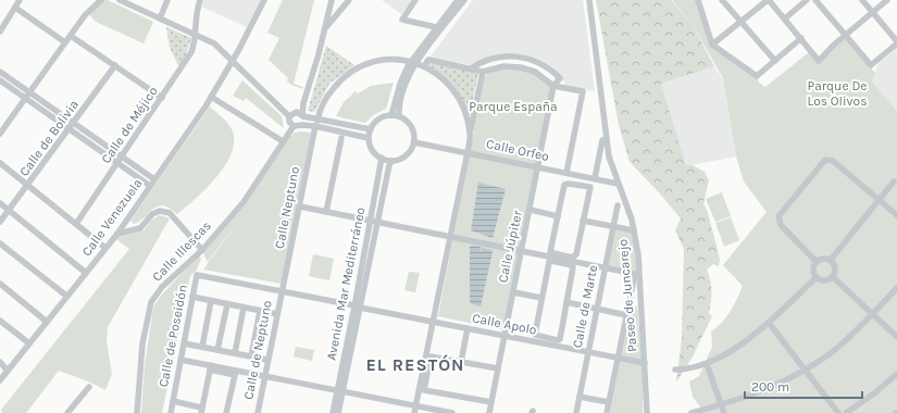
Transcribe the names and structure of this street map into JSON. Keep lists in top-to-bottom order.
{
  "streets": {
    "street": [
      "Calle de Méjico",
      "Calle de Bolivia",
      "Calle Orfeo",
      "Calle Neptuno",
      "Calle Venezuela",
      "Calle Júpiter",
      "Calle Illescas",
      "Avenida Mar Mediterráneo",
      "Paseo de Juncarejo",
      "Calle de Marte",
      "Calle Apolo",
      "Calle de Poseidón",
      "Calle de Neptuno"
    ]
  },
  "crossings": [
    ["Calle Orfeo", "Calle Júpiter"],
    ["Calle Orfeo", "Avenida Mar Mediterráneo"],
    ["Calle Orfeo", "Paseo de Juncarejo"],
    ["Calle Neptuno", "Calle Apolo"],
    ["Calle Neptuno", "Calle de Neptuno"],
    ["Calle Júpiter", "Calle Apolo"],
    ["Avenida Mar Mediterráneo", "Calle Apolo"],
    ["Paseo de Juncarejo", "Calle Apolo"],
    ["Calle de Marte", "Calle Apolo"],
    ["Calle Apolo", "Calle de Poseidón"],
    ["Calle Apolo", "Calle de Neptuno"]
  ],
  "districts": ["EL RESTÓN"],
  "parks": ["Parque De Los Olivos", "Parque España"],
  "scale_bar": "200 m"
}
